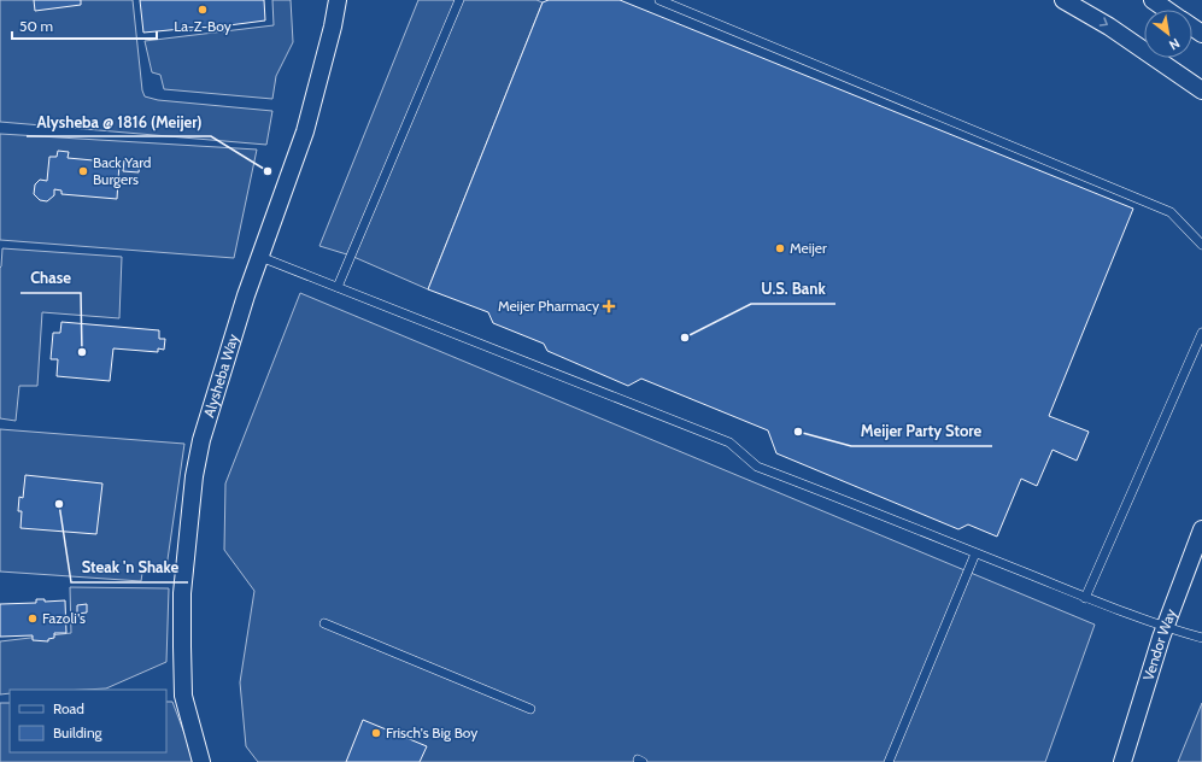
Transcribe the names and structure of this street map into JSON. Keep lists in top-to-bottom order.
{
  "streets": {
    "street": ["Alysheba Way", "Vendor Way"]
  },
  "places": {
    "other": [
      "La-Z-Boy",
      "Back Yard Burgers",
      "Alysheba @ 1816 (Meijer)",
      "Meijer",
      "U.S. Bank",
      "Chase",
      "Meijer Party Store",
      "Steak 'n Shake",
      "Fazoli's",
      "Frisch's Big Boy"
    ],
    "health": ["Meijer Pharmacy"]
  },
  "legend": ["Road", "Building"],
  "scale_bar": "50 m",
  "north": "bottom right"
}
